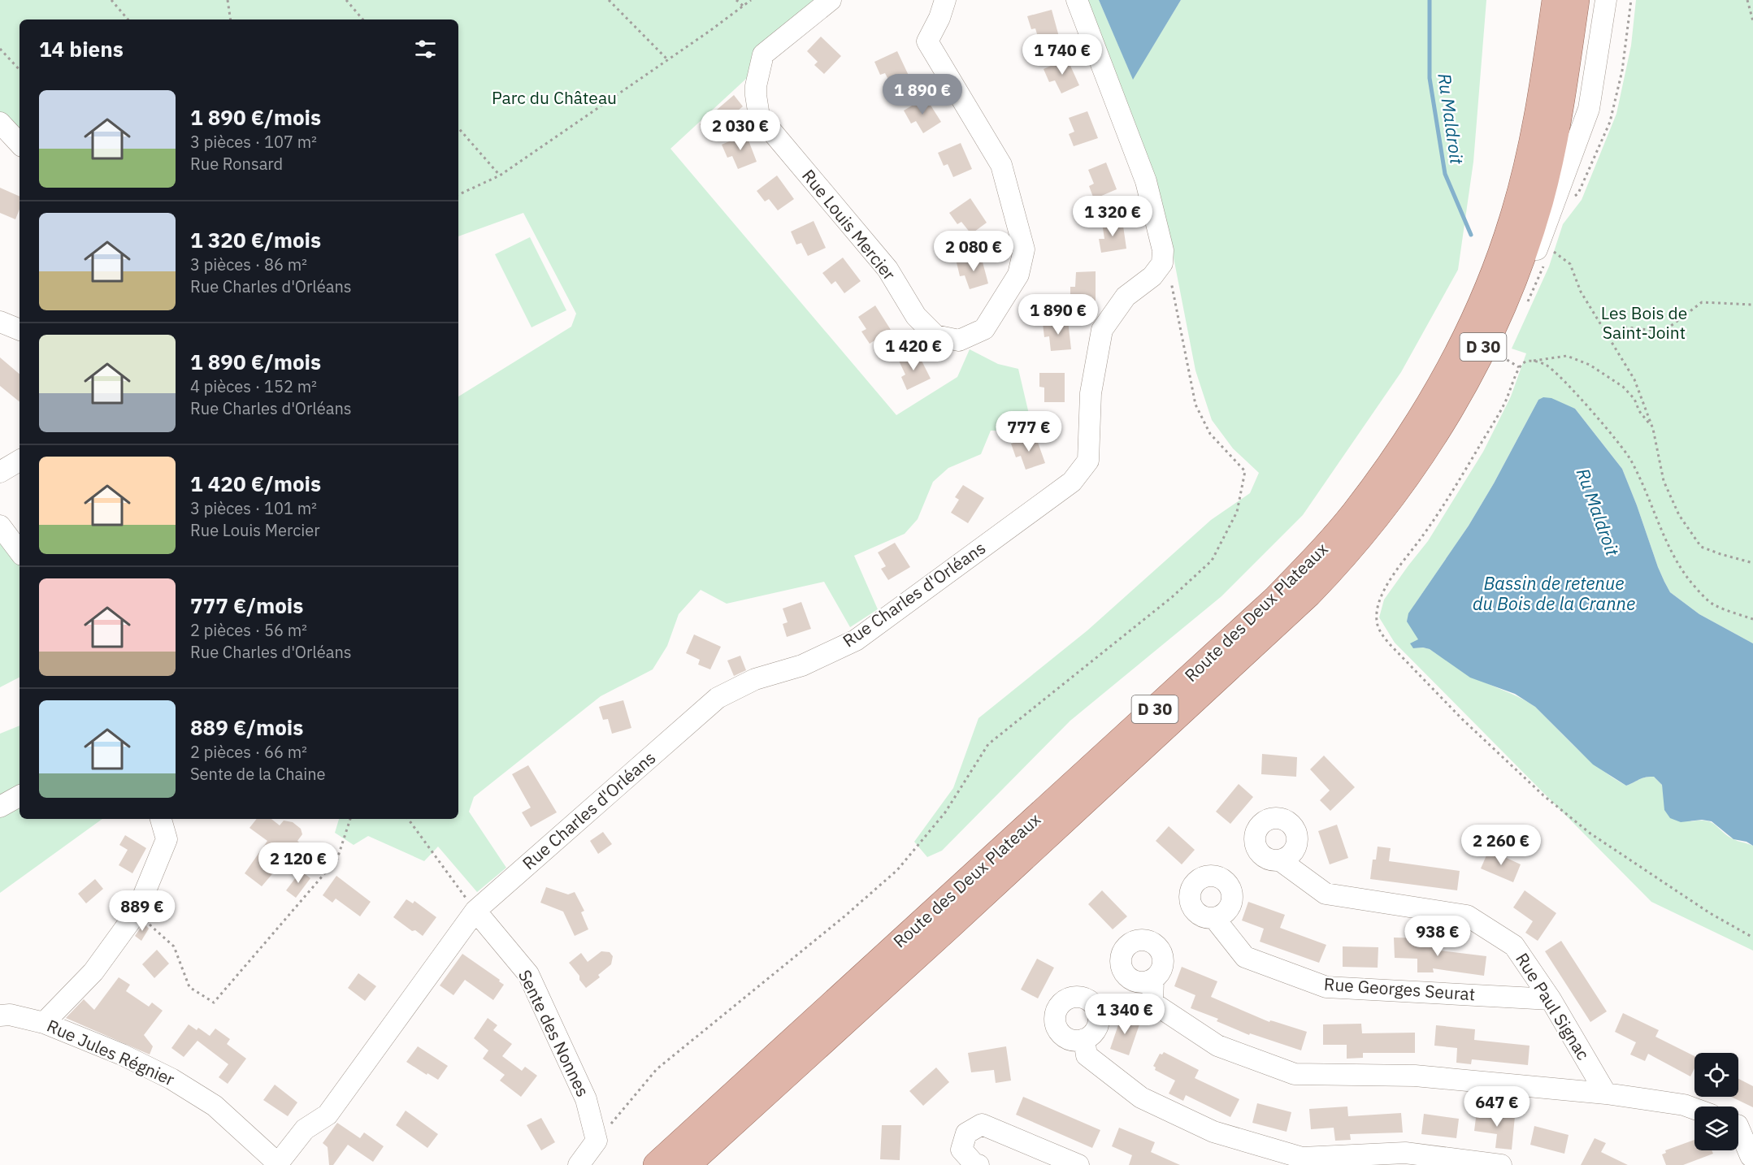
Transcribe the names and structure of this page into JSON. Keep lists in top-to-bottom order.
{
  "streets": {
    "main road": ["D 30", "Route des Deux Plateaux"],
    "street": [
      "Rue Louis Mercier",
      "Rue Charles d'Orléans",
      "Rue Georges Seurat",
      "Rue Paul Signac",
      "Sente des Nonnes",
      "Rue Jules Régnier"
    ]
  },
  "crossings": [
    ["Rue Charles d'Orléans", "Sente des Nonnes"],
    ["Rue Charles d'Orléans", "Rue Jules Régnier"],
    ["Rue Georges Seurat", "Rue Paul Signac"]
  ],
  "water": ["Ru Maldroit", "Bassin de retenue du Bois de la Cranne"],
  "parks": ["Parc du Château", "Les Bois de Saint-Joint"],
  "page": {
    "heading": "14 biens",
    "price": [
      "1 740 €",
      "1 890 €",
      "2 030 €",
      "1 320 €",
      "2 080 €",
      "1 890 €",
      "1 420 €",
      "777 €",
      "2 260 €",
      "2 120 €",
      "889 €",
      "938 €",
      "1 340 €",
      "647 €"
    ],
    "list": [
      {
        "name": "1 890 €/mois",
        "note": "3 pièces · 107 m² · Rue Ronsard"
      },
      {
        "name": "1 320 €/mois",
        "note": "3 pièces · 86 m² · Rue Charles d'Orléans"
      },
      {
        "name": "1 890 €/mois",
        "note": "4 pièces · 152 m² · Rue Charles d'Orléans"
      },
      {
        "name": "1 420 €/mois",
        "note": "3 pièces · 101 m² · Rue Louis Mercier"
      },
      {
        "name": "777 €/mois",
        "note": "2 pièces · 56 m² · Rue Charles d'Orléans"
      },
      {
        "name": "889 €/mois",
        "note": "2 pièces · 66 m² · Sente de la Chaine"
      }
    ]
  }
}
